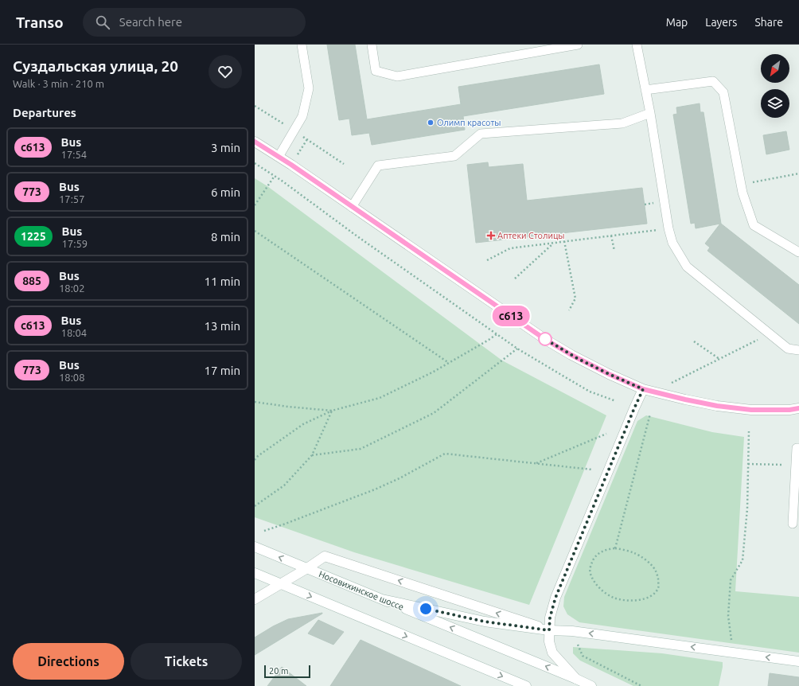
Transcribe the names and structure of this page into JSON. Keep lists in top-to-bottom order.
{
  "streets": {
    "street": ["Носовихинское шоссе"]
  },
  "places": {
    "other": ["Олимп красоты"],
    "health": ["Аптеки Столицы"]
  },
  "lines": ["bus line с613"],
  "scale_bar": "20 m",
  "north": "bottom left",
  "page": {
    "header": "Transo",
    "search": "Search here",
    "nav": ["Map", "Layers", "Share"],
    "heading": [
      ["Суздальская улица, 20", "Walk · 3 min · 210 m"],
      "Departures"
    ],
    "on_map": "с613",
    "list": [
      {
        "mark": "с613",
        "name": "Bus",
        "note": "17:54",
        "value": "3 min"
      },
      {
        "mark": "773",
        "name": "Bus",
        "note": "17:57",
        "value": "6 min"
      },
      {
        "mark": "1225",
        "name": "Bus",
        "note": "17:59",
        "value": "8 min"
      },
      {
        "mark": "885",
        "name": "Bus",
        "note": "18:02",
        "value": "11 min"
      },
      {
        "mark": "с613",
        "name": "Bus",
        "note": "18:04",
        "value": "13 min"
      },
      {
        "mark": "773",
        "name": "Bus",
        "note": "18:08",
        "value": "17 min"
      }
    ],
    "buttons": ["Directions", "Tickets"],
    "scale": "20 m"
  }
}
